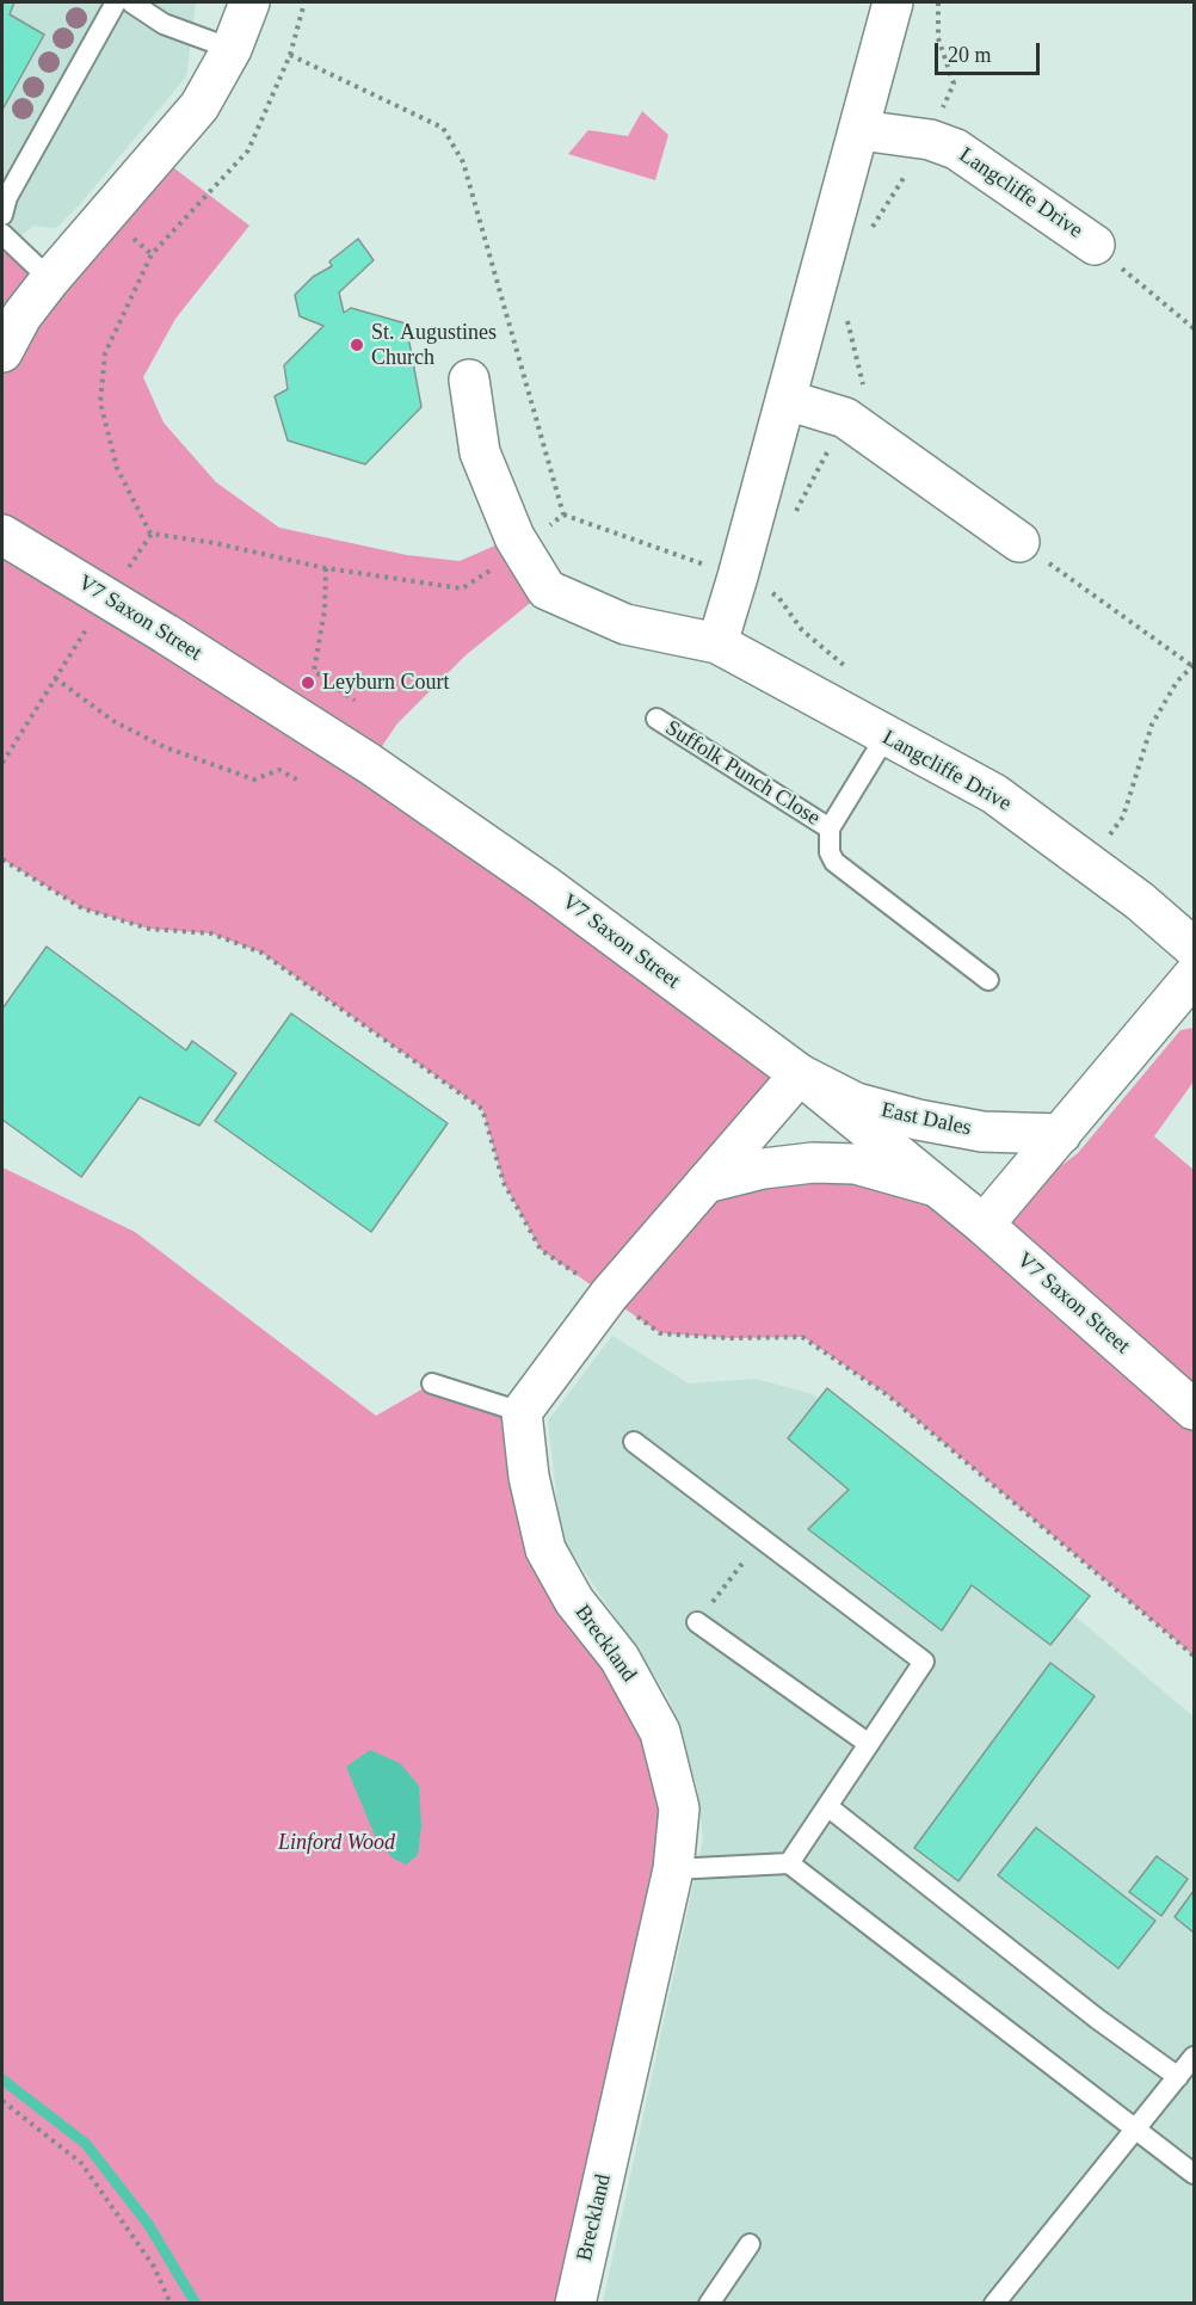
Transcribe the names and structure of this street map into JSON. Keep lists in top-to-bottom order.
{
  "streets": {
    "street": [
      "Langcliffe Drive",
      "V7 Saxon Street",
      "East Dales",
      "Breckland"
    ],
    "lane": ["Suffolk Punch Close"]
  },
  "crossings": [
    ["Langcliffe Drive", "Suffolk Punch Close"],
    ["V7 Saxon Street", "East Dales"]
  ],
  "parks": ["Linford Wood"],
  "places": ["St. Augustines Church", "Leyburn Court"],
  "scale_bar": "20 m"
}
